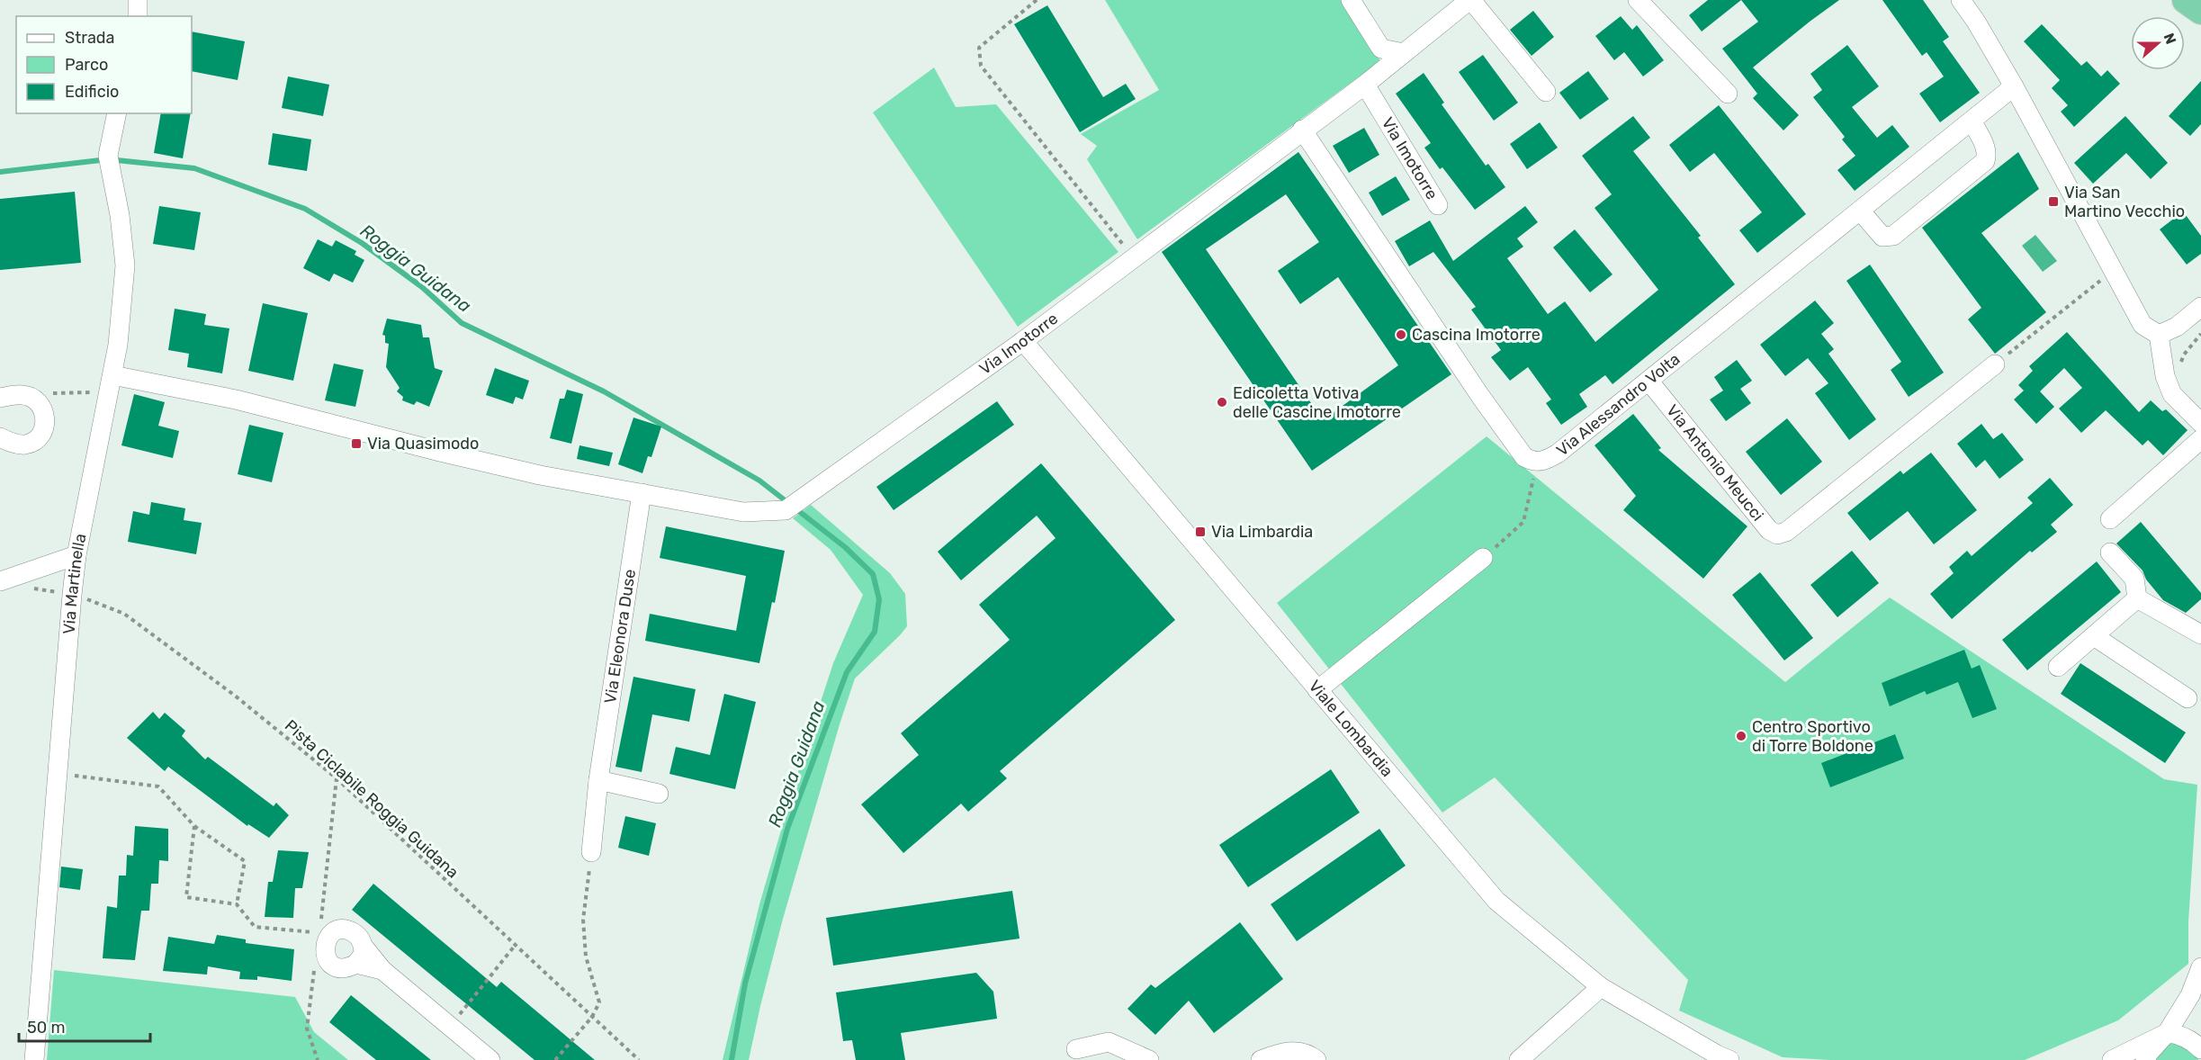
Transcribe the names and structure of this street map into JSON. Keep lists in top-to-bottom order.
{
  "streets": {
    "street": [
      "Via Imotorre",
      "Via Alessandro Volta",
      "Via Antonio Meucci",
      "Via Martinella",
      "Via Eleonora Duse",
      "Viale Lombardia"
    ],
    "path": ["Pista Ciclabile Roggia Guidana"]
  },
  "crossings": [
    ["Via Imotorre", "Via Alessandro Volta"],
    ["Via Imotorre", "Via Eleonora Duse"],
    ["Via Imotorre", "Viale Lombardia"],
    ["Via Alessandro Volta", "Via Antonio Meucci"],
    ["Via Martinella", "Pista Ciclabile Roggia Guidana"]
  ],
  "water": ["Roggia Guidana"],
  "places": {
    "transit": ["Via San Martino Vecchio", "Via Quasimodo", "Via Limbardia"],
    "other": ["Cascina Imotorre", "Edicoletta Votiva delle Cascine Imotorre", "Centro Sportivo di Torre Boldone"]
  },
  "legend": ["Strada", "Parco", "Edificio"],
  "scale_bar": "50 m",
  "north": "right"
}
